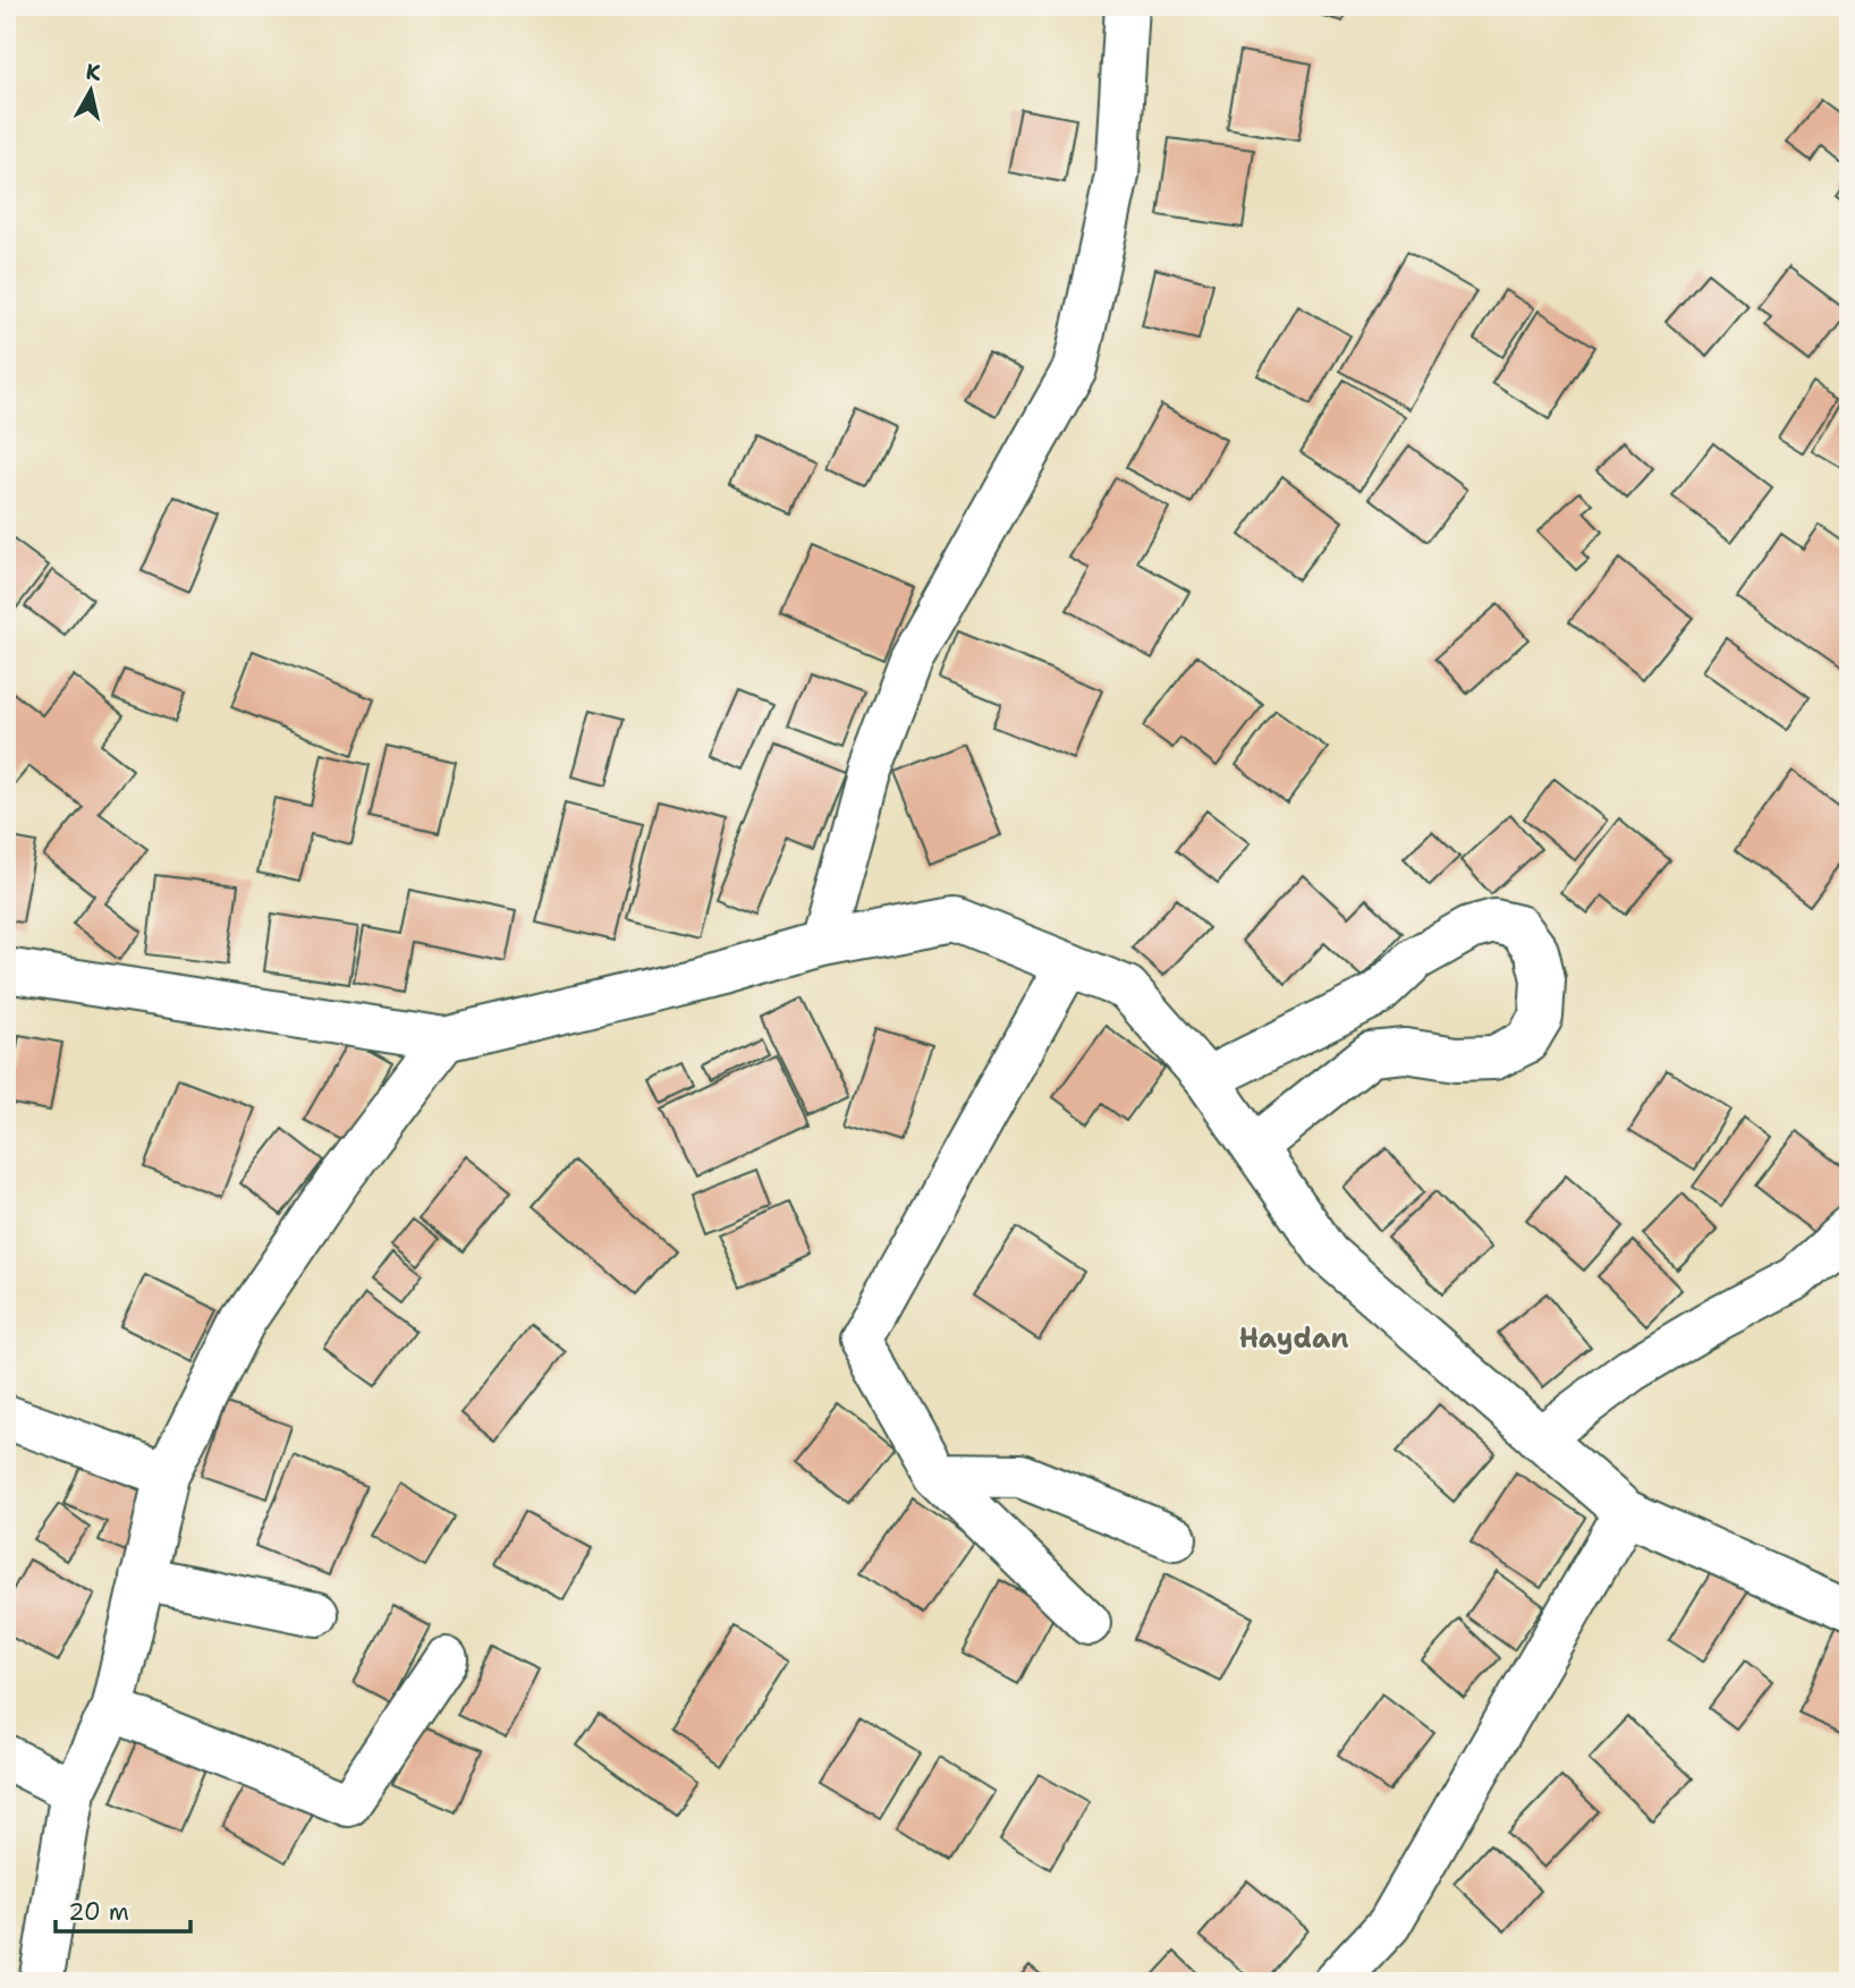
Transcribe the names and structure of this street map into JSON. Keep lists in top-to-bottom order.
{
  "districts": ["Haydan"],
  "scale_bar": "20 m",
  "north": "top"
}
